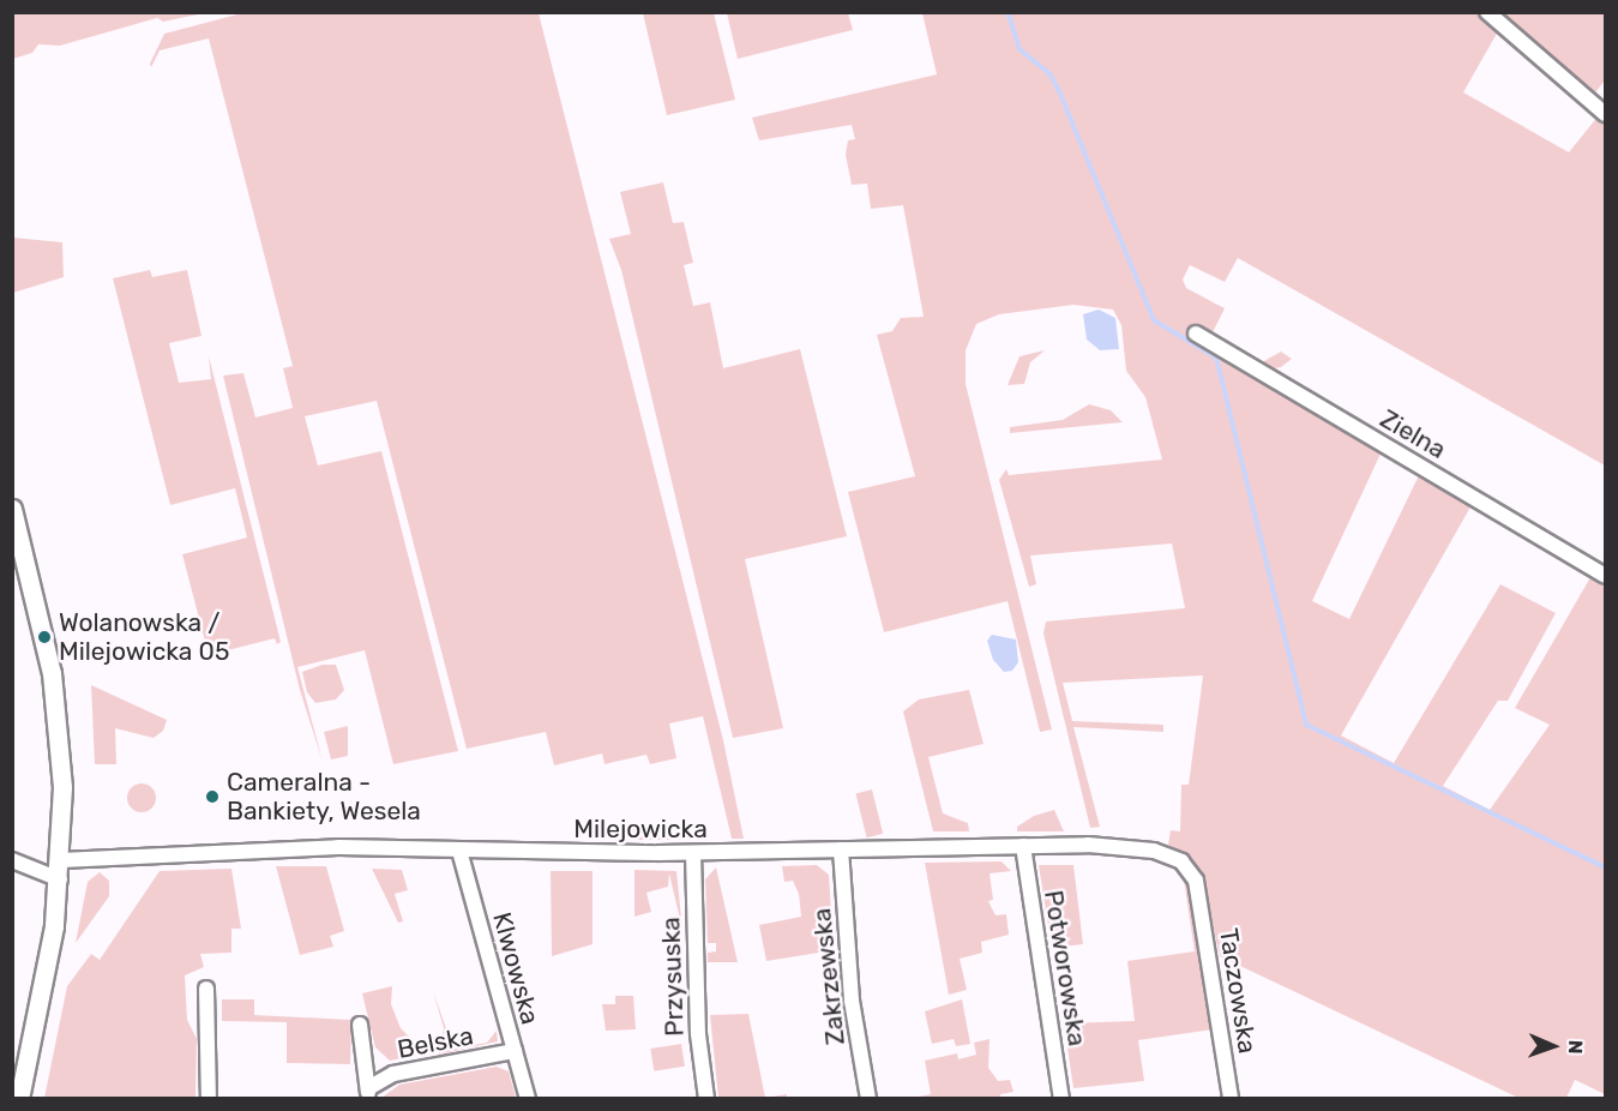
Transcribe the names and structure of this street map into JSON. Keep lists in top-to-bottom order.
{
  "streets": {
    "street": [
      "Zielna",
      "Milejowicka",
      "Klwowska",
      "Potworowska",
      "Przysuska",
      "Zakrzewska",
      "Taczowska",
      "Belska"
    ]
  },
  "crossings": [
    ["Milejowicka", "Klwowska"],
    ["Milejowicka", "Potworowska"],
    ["Milejowicka", "Przysuska"],
    ["Milejowicka", "Zakrzewska"],
    ["Milejowicka", "Taczowska"],
    ["Klwowska", "Belska"]
  ],
  "places": ["Wolanowska / Milejowicka 05", "Cameralna - Bankiety, Wesela"],
  "north": "right"
}
